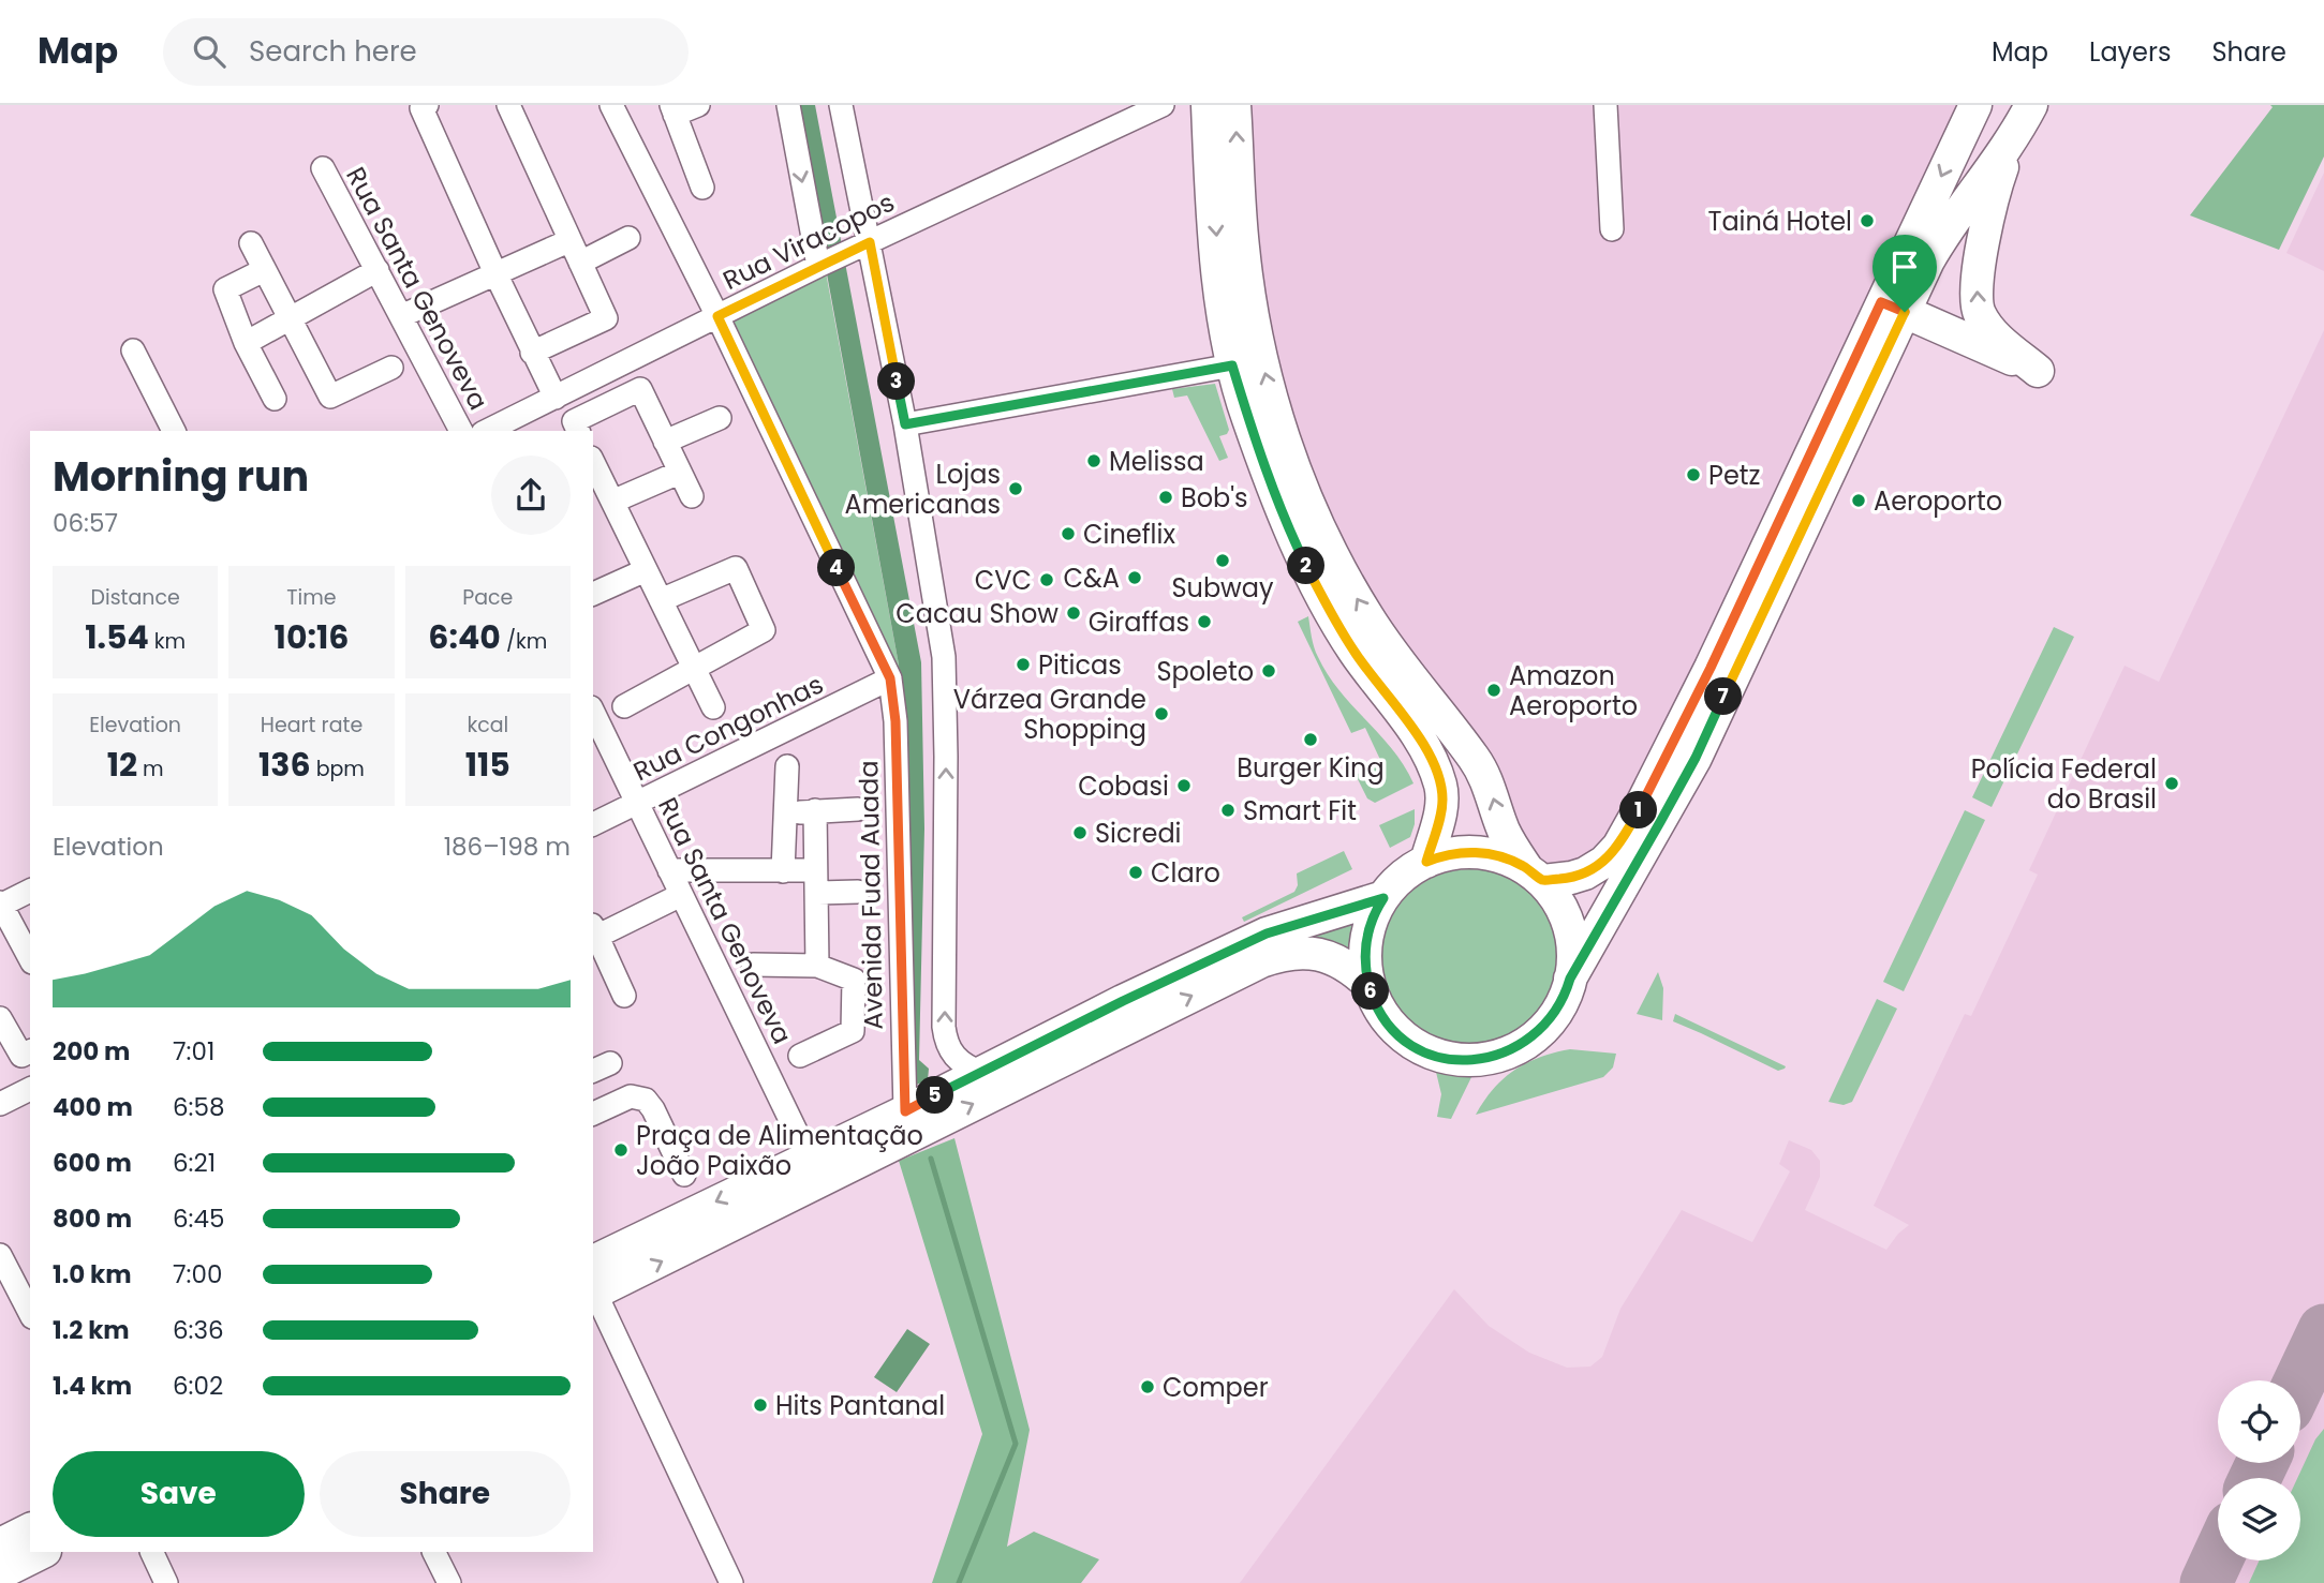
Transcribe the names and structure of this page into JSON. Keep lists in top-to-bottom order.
{
  "streets": {
    "street": [
      "Rua Viracopos",
      "Rua Santa Genoveva",
      "Rua Congonhas",
      "Avenida Fuad Auada"
    ]
  },
  "crossings": [
    ["Rua Viracopos", "Avenida Fuad Auada"],
    ["Rua Santa Genoveva", "Rua Congonhas"],
    ["Rua Congonhas", "Avenida Fuad Auada"]
  ],
  "places": [
    "Tainá Hotel",
    "Melissa",
    "Petz",
    "Lojas Americanas",
    "Bob's",
    "Aeroporto",
    "Cineflix",
    "Subway",
    "C&A",
    "CVC",
    "Cacau Show",
    "Giraffas",
    "Piticas",
    "Spoleto",
    "Amazon Aeroporto",
    "Várzea Grande Shopping",
    "Burger King",
    "Polícia Federal do Brasil",
    "Cobasi",
    "Smart Fit",
    "Sicredi",
    "Claro",
    "Praça de Alimentação João Paixão",
    "Comper",
    "Hits Pantanal"
  ],
  "page": {
    "header": "Map",
    "search": "Search here",
    "nav": ["Map", "Layers", "Share"],
    "pins": [
      "3",
      "2",
      "4",
      "7",
      "1",
      "6",
      "5"
    ],
    "heading": ["Morning run", "06:57"],
    "stats": [
      ["Distance", "1.54 km"],
      ["Time", "10:16"],
      ["Pace", "6:40 /km"],
      ["Elevation", "12 m"],
      ["Heart rate", "136 bpm"],
      ["kcal", "115"]
    ],
    "chart": ["Elevation", "186–198 m"],
    "list": [
      {
        "name": "200 m",
        "note": "7:01"
      },
      {
        "name": "400 m",
        "note": "6:58"
      },
      {
        "name": "600 m",
        "note": "6:21"
      },
      {
        "name": "800 m",
        "note": "6:45"
      },
      {
        "name": "1.0 km",
        "note": "7:00"
      },
      {
        "name": "1.2 km",
        "note": "6:36"
      },
      {
        "name": "1.4 km",
        "note": "6:02"
      }
    ],
    "buttons": ["Save", "Share"]
  }
}
